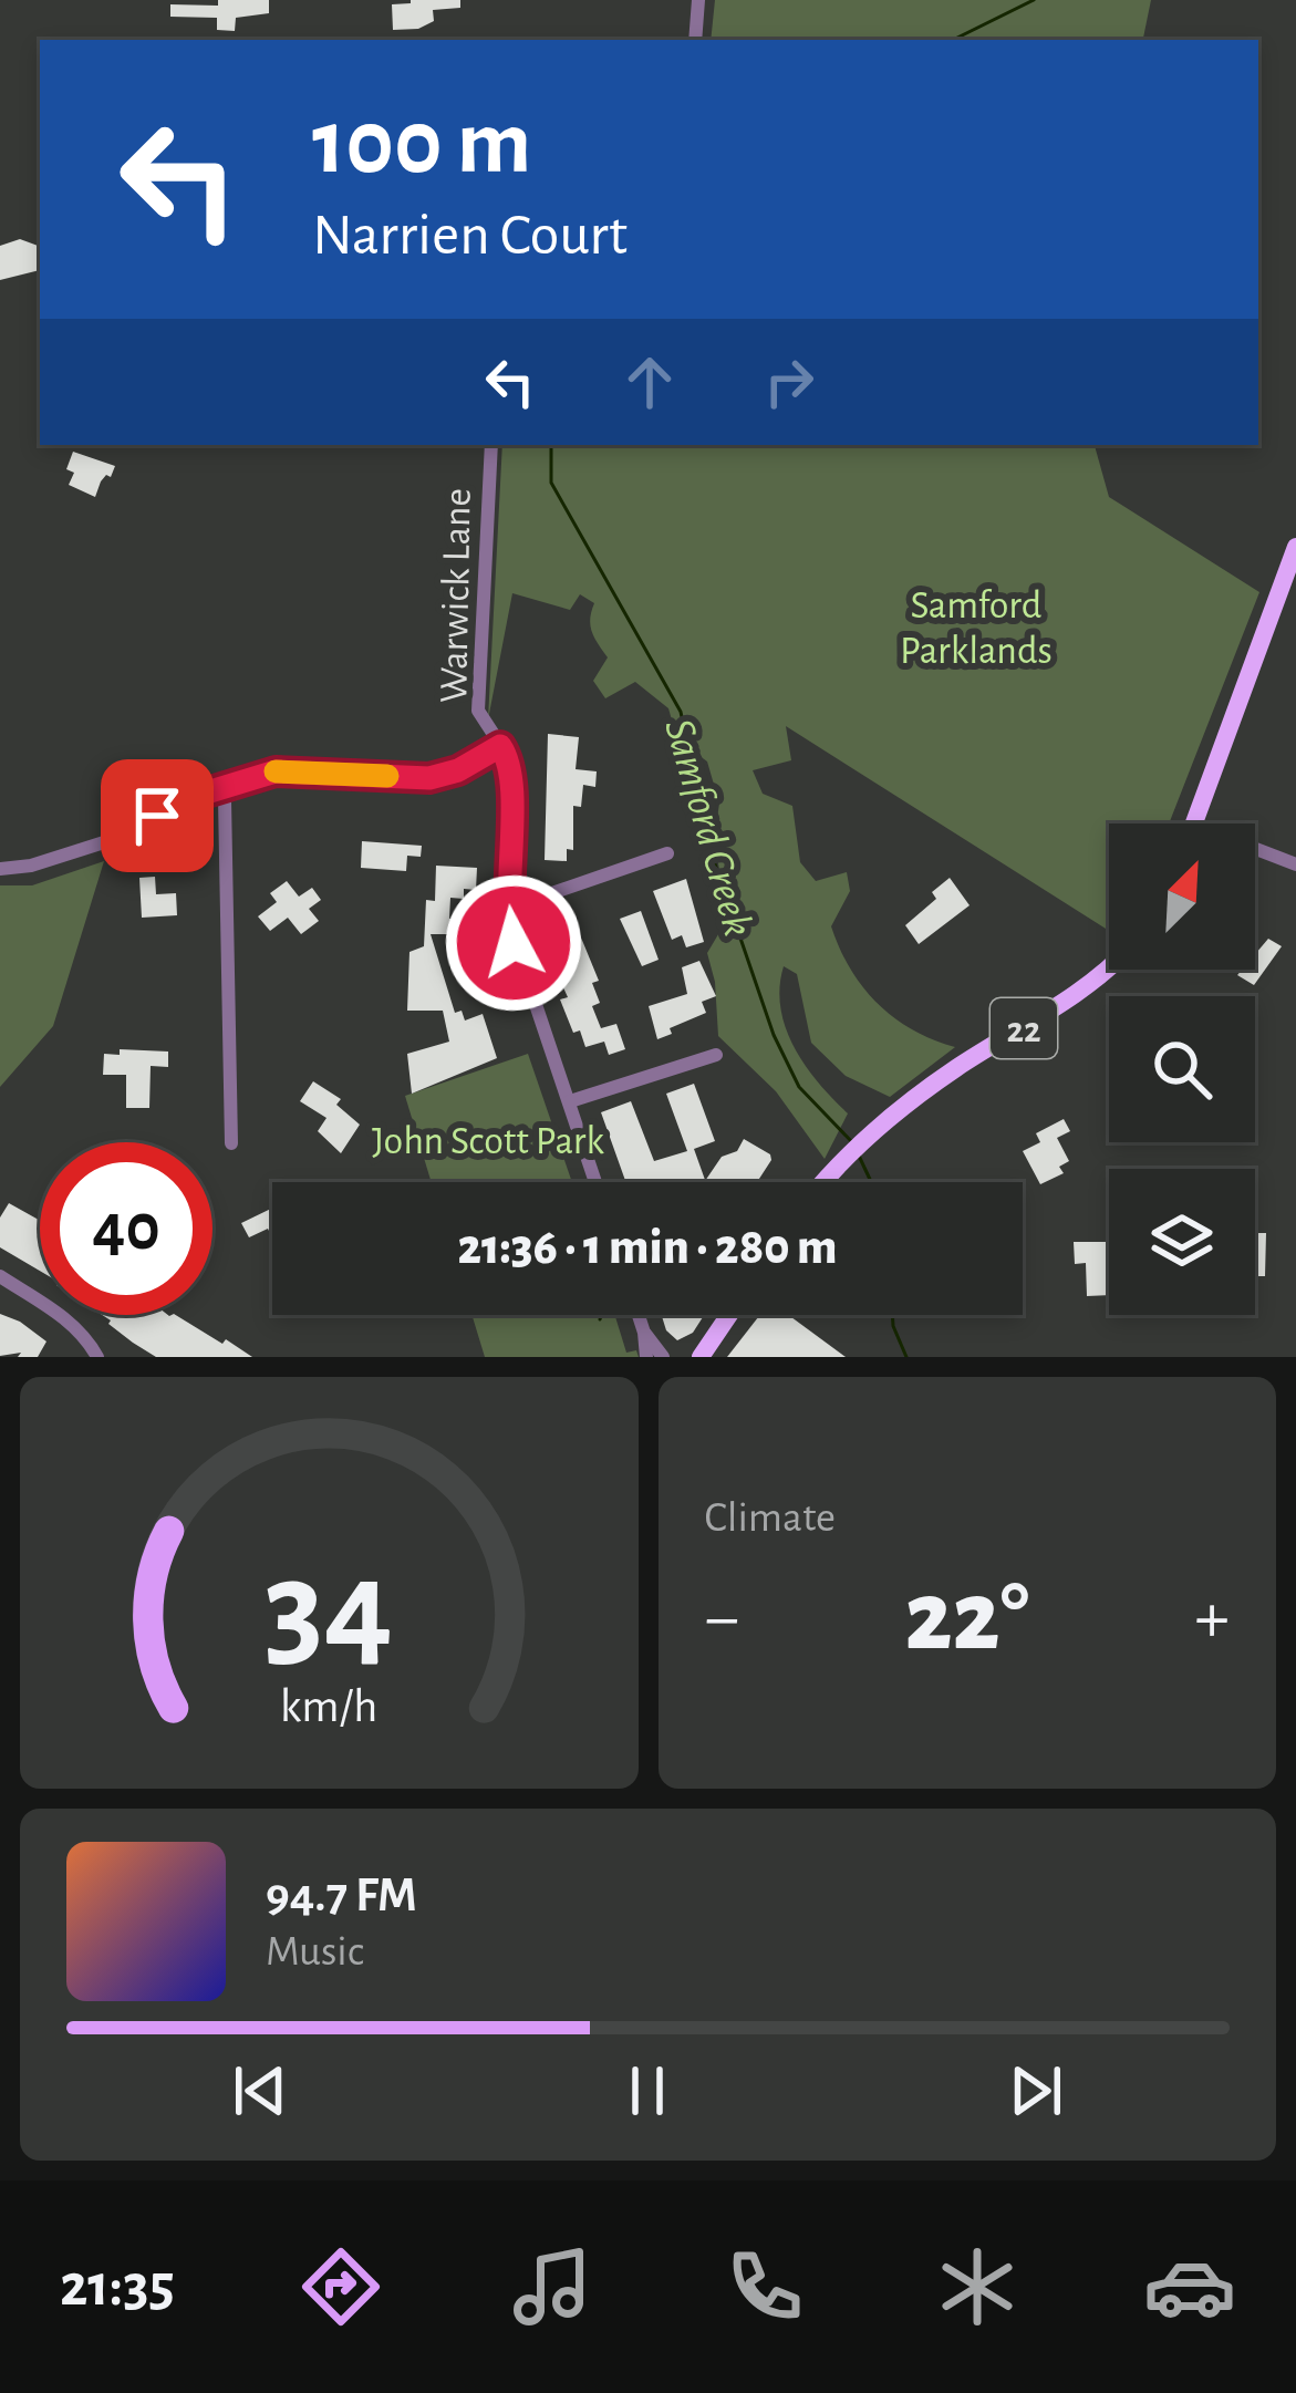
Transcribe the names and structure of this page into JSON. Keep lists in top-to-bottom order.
{
  "streets": {
    "main road": ["22"],
    "street": ["Warwick Lane"]
  },
  "water": ["Samford Creek"],
  "parks": ["Samford Parklands", "John Scott Park"],
  "north": "top right",
  "page": {
    "turn": ["100 m", "Narrien Court"],
    "limit": "40",
    "trip": "21:36 · 1 min · 280 m",
    "tile": "Climate",
    "heat": ["−", "22°", "+"],
    "song": ["94.7 FM", "Music"],
    "tabs": "21:35",
    "gauge": ["34", "km/h"]
  }
}
